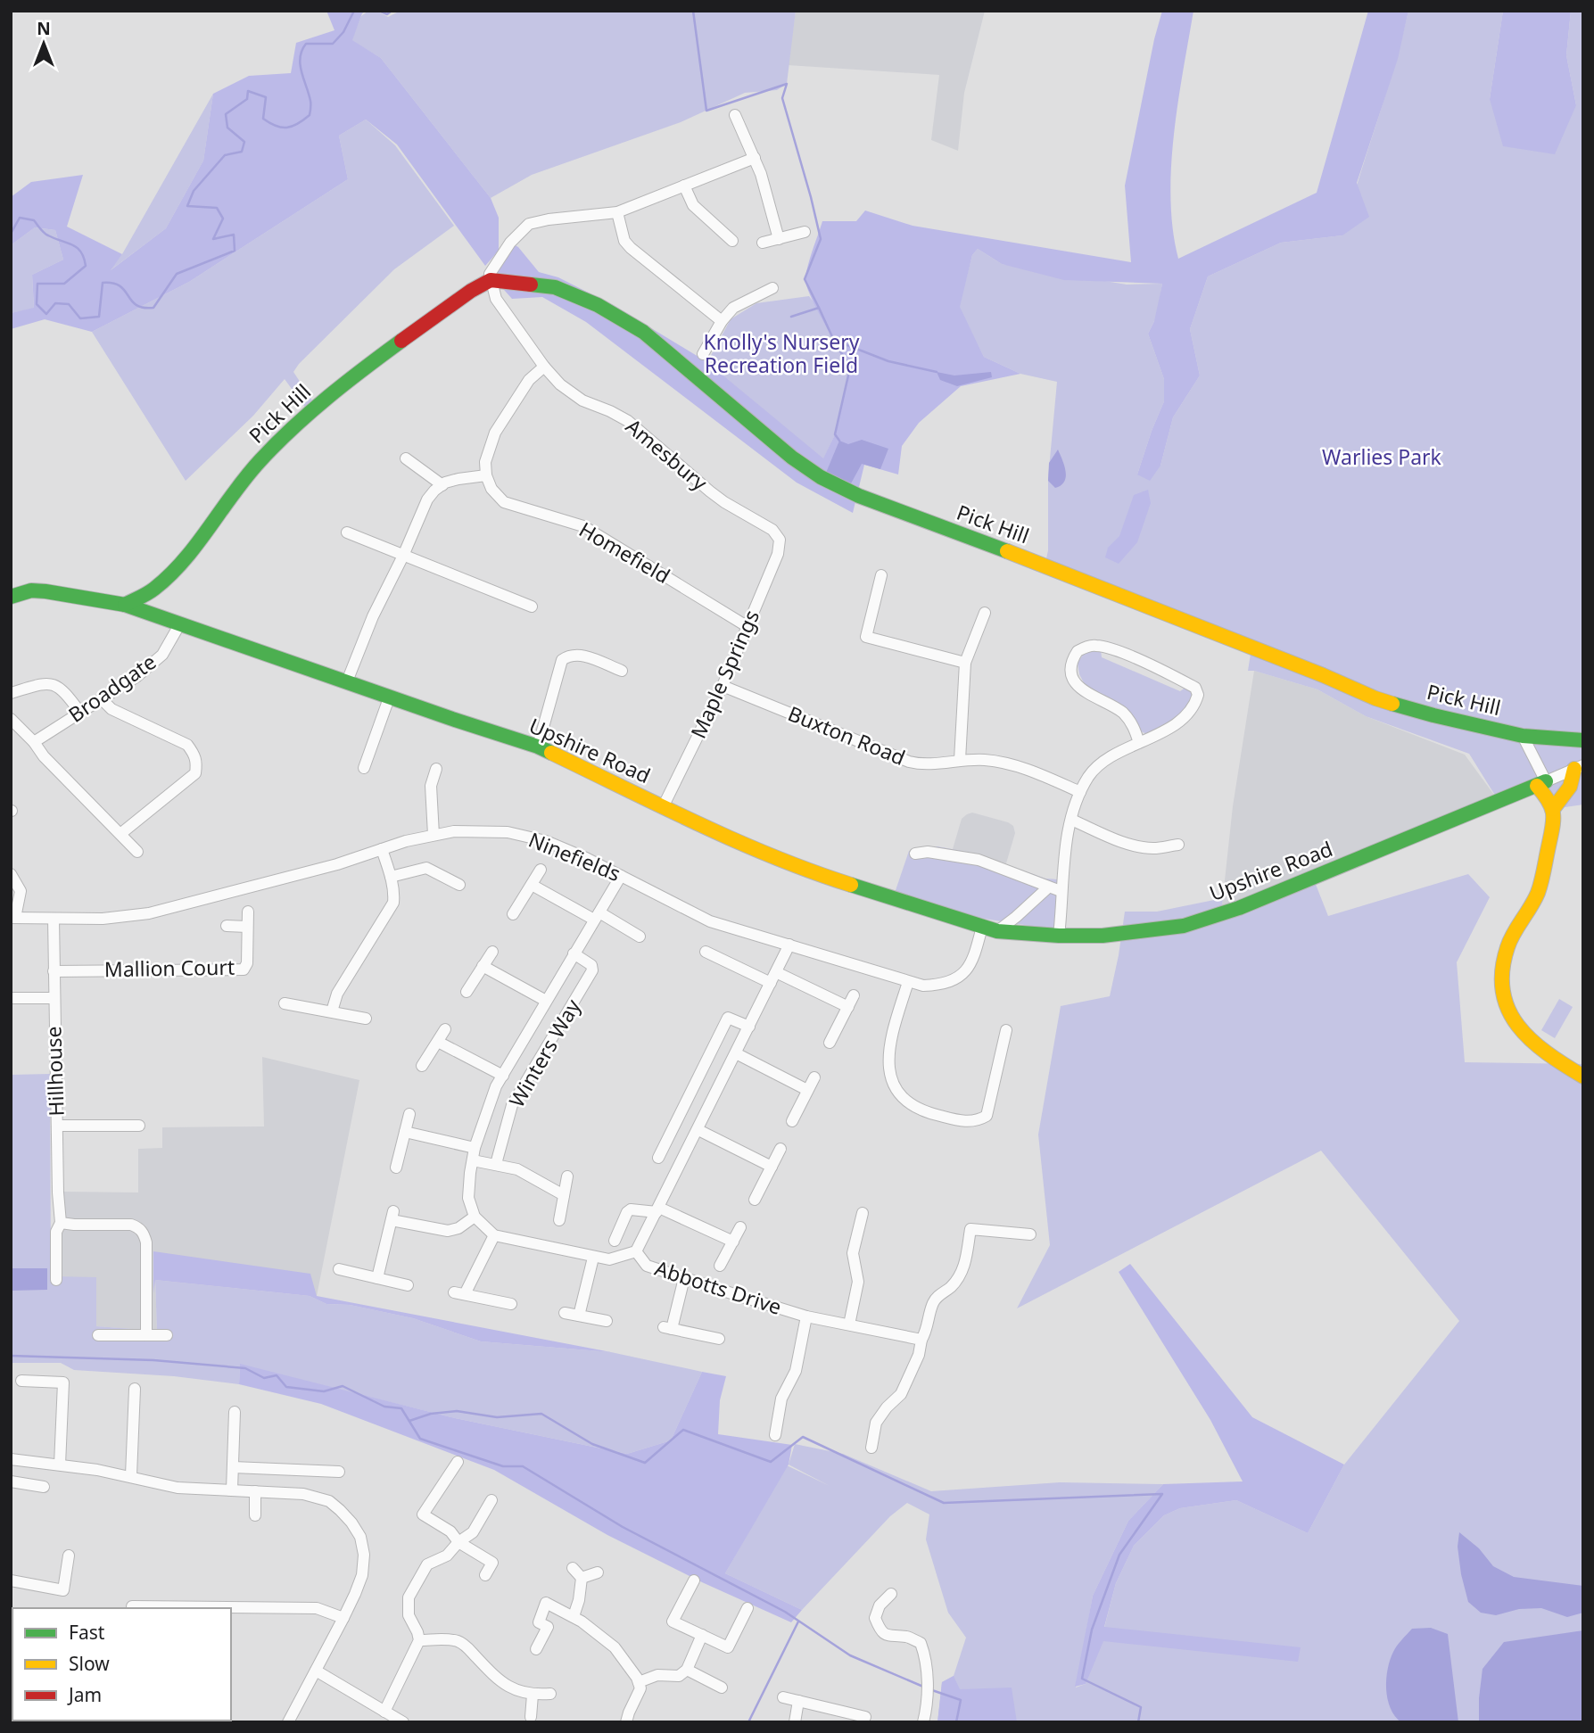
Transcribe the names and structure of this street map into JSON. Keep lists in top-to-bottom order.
{
  "streets": {
    "street": [
      "Pick Hill",
      "Amesbury",
      "Homefield",
      "Maple Springs",
      "Broadgate",
      "Buxton Road",
      "Upshire Road",
      "Ninefields",
      "Mallion Court",
      "Winters Way",
      "Hillhouse",
      "Abbotts Drive"
    ]
  },
  "crossings": [
    ["Pick Hill", "Amesbury"],
    ["Pick Hill", "Upshire Road"],
    ["Amesbury", "Maple Springs"],
    ["Homefield", "Maple Springs"],
    ["Maple Springs", "Buxton Road"],
    ["Maple Springs", "Upshire Road"],
    ["Broadgate", "Upshire Road"],
    ["Upshire Road", "Ninefields"],
    ["Ninefields", "Winters Way"],
    ["Ninefields", "Hillhouse"],
    ["Mallion Court", "Hillhouse"]
  ],
  "parks": ["Knolly's Nursery Recreation Field", "Warlies Park"],
  "legend": ["Fast", "Slow", "Jam"],
  "north": "top"
}
